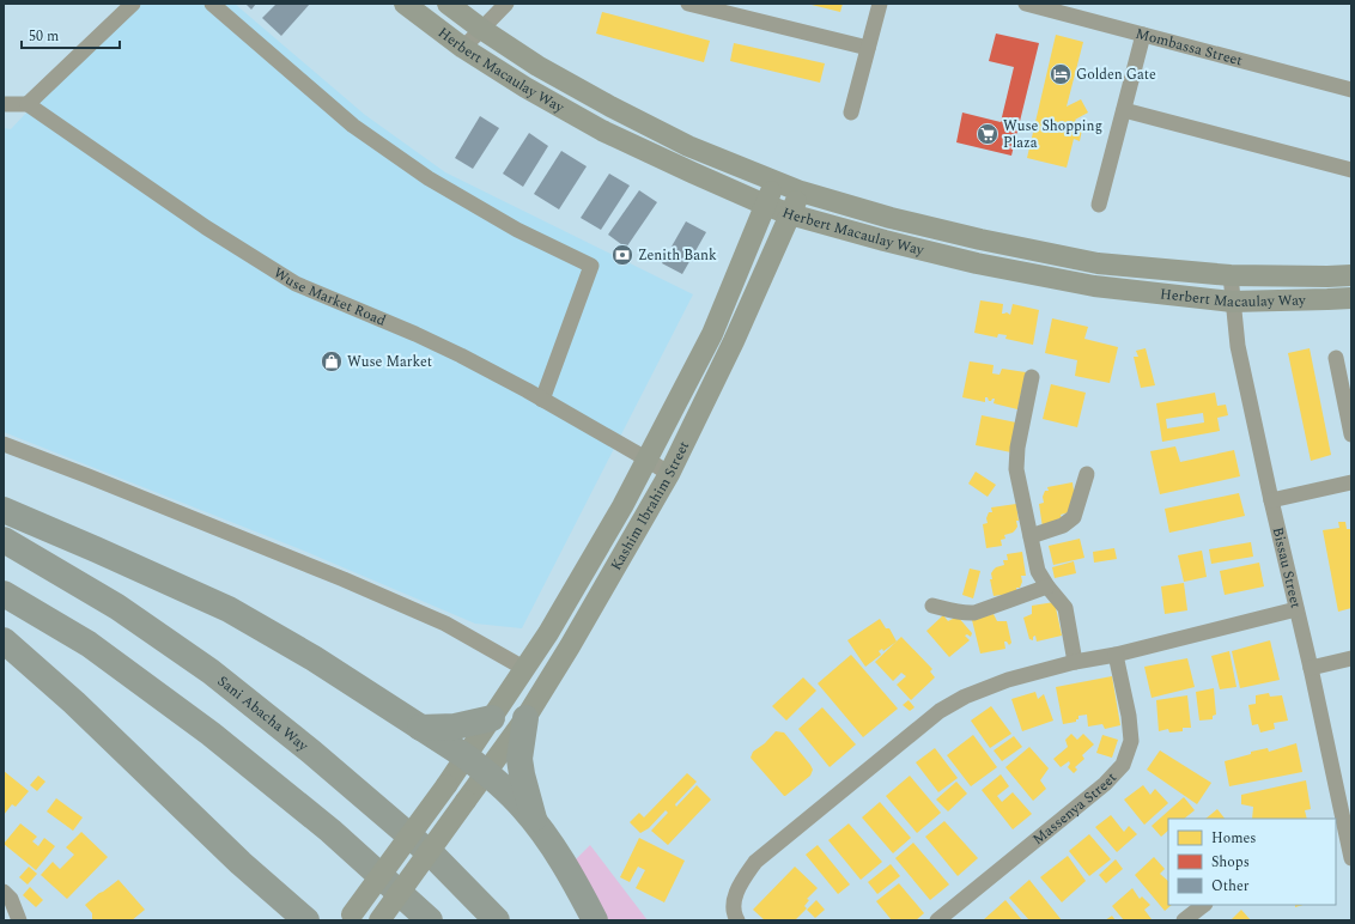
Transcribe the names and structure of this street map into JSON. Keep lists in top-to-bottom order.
{
  "streets": {
    "highway": ["Sani Abacha Way"],
    "main road": ["Herbert Macaulay Way", "Kashim Ibrahim Street"],
    "street": [
      "Mombassa Street",
      "Wuse Market Road",
      "Bissau Street",
      "Massenya Street"
    ]
  },
  "crossings": [
    ["Herbert Macaulay Way", "Kashim Ibrahim Street"],
    ["Herbert Macaulay Way", "Bissau Street"],
    ["Wuse Market Road", "Kashim Ibrahim Street"]
  ],
  "places": {
    "hotel": ["Golden Gate"],
    "supermarket": ["Wuse Shopping Plaza"],
    "bank": ["Zenith Bank"],
    "shop": ["Wuse Market"]
  },
  "legend": ["Homes", "Shops", "Other"],
  "scale_bar": "50 m"
}
